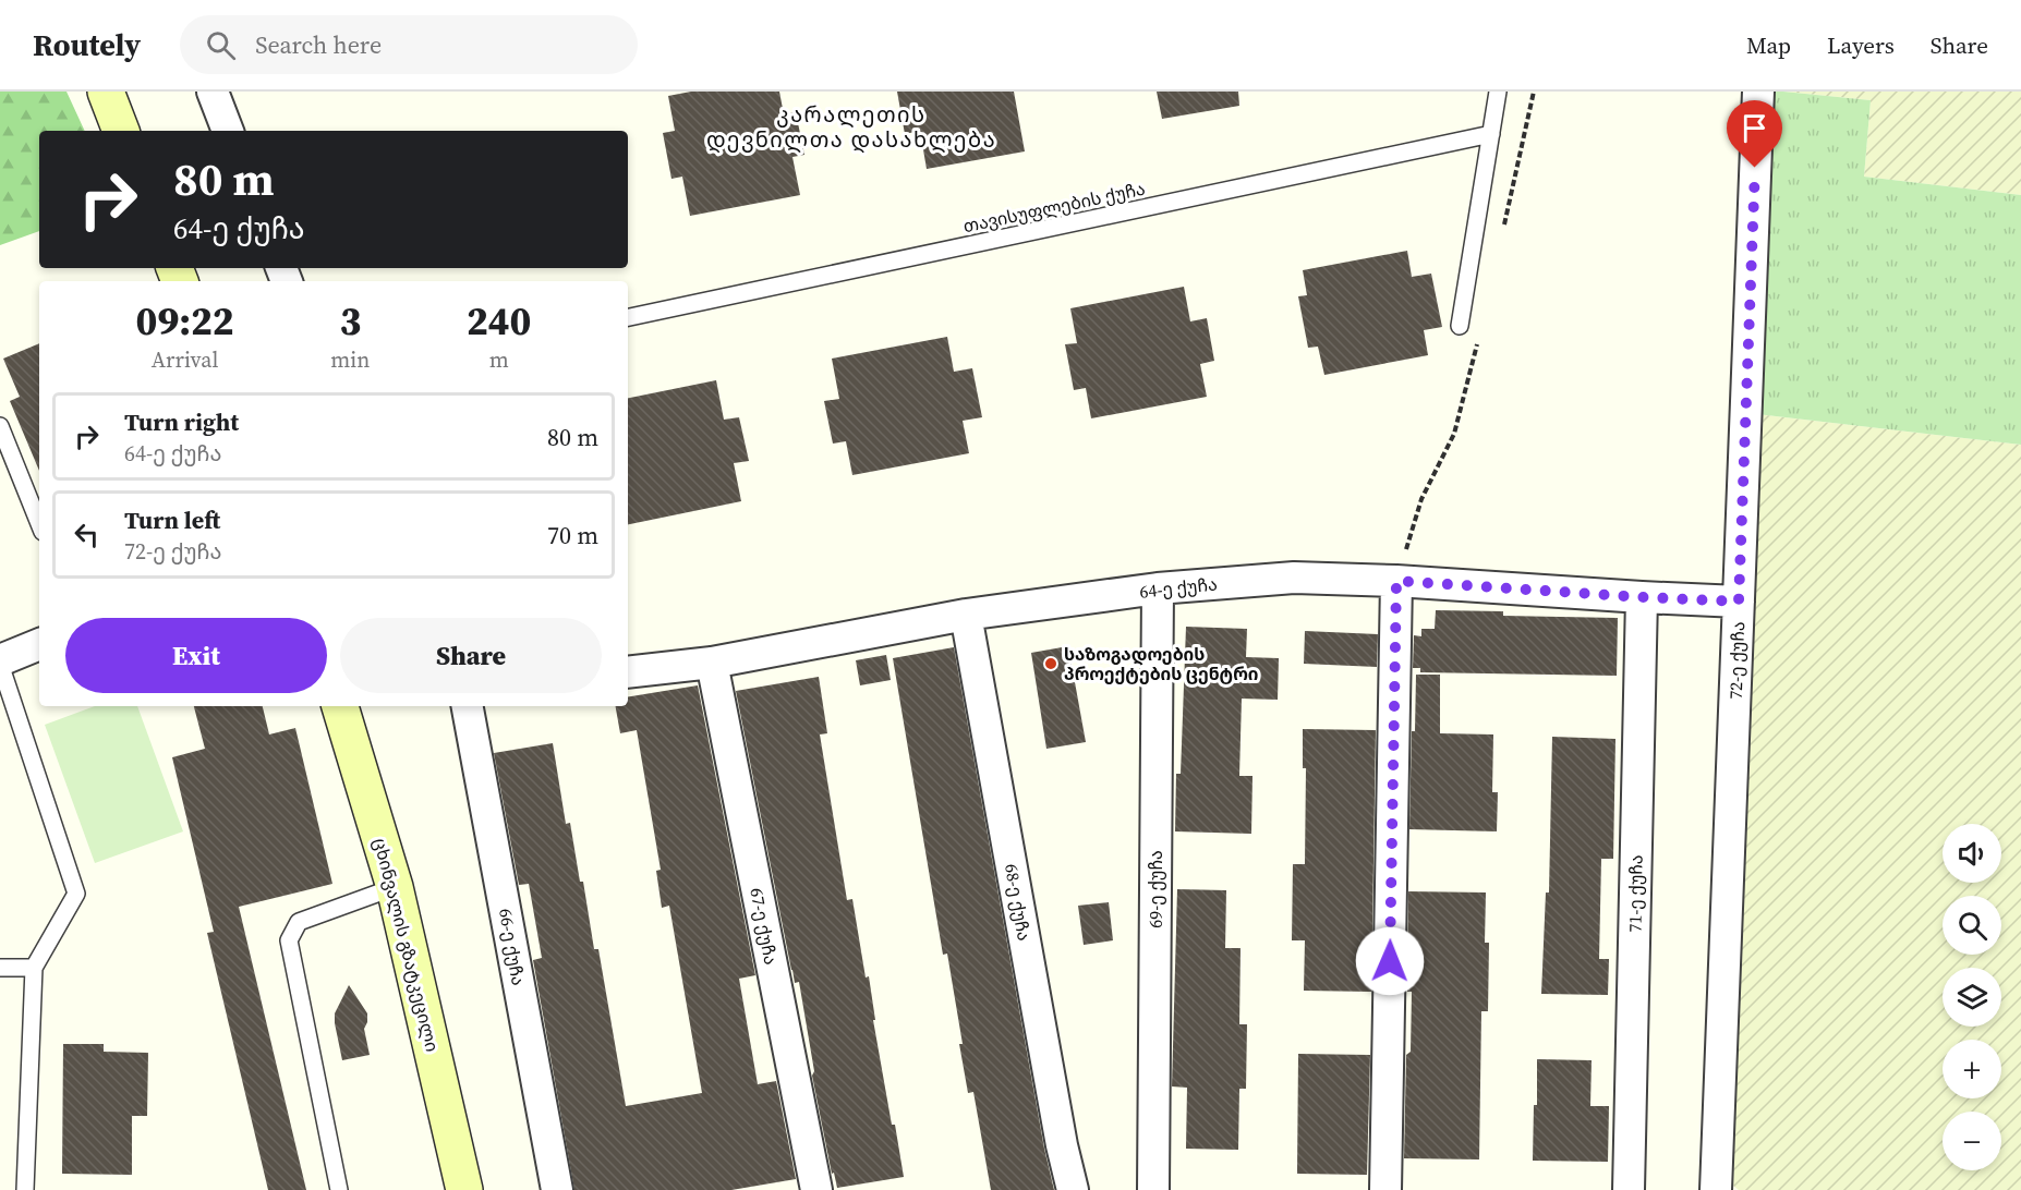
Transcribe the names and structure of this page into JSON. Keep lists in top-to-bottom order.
{
  "streets": {
    "main road": ["ცხინვალის გზატკეცილი"],
    "street": [
      "64-ე ქუჩა",
      "72-ე ქუჩა",
      "69-ე ქუჩა",
      "71-ე ქუჩა",
      "68-ე ქუჩა",
      "67-ე ქუჩა",
      "66-ე ქუჩა"
    ],
    "lane": ["თავისუფლების ქუჩა"]
  },
  "crossings": [
    ["64-ე ქუჩა", "72-ე ქუჩა"],
    ["64-ე ქუჩა", "69-ე ქუჩა"],
    ["64-ე ქუჩა", "71-ე ქუჩა"],
    ["64-ე ქუჩა", "68-ე ქუჩა"],
    ["64-ე ქუჩა", "67-ე ქუჩა"]
  ],
  "districts": ["კარალეთის დევნილთა დასახლება"],
  "places": ["საზოგადოების პროექტების ცენტრი"],
  "page": {
    "header": "Routely",
    "search": "Search here",
    "nav": ["Map", "Layers", "Share"],
    "turn": ["80 m", "64-ე ქუჩა"],
    "eta": [
      "09:22",
      "Arrival",
      "3",
      "min",
      "240",
      "m"
    ],
    "list": [
      {
        "name": "Turn right",
        "note": "64-ე ქუჩა",
        "value": "80 m"
      },
      {
        "name": "Turn left",
        "note": "72-ე ქუჩა",
        "value": "70 m"
      }
    ],
    "buttons": ["Exit", "Share"],
    "map_buttons": ["+", "−"]
  }
}
